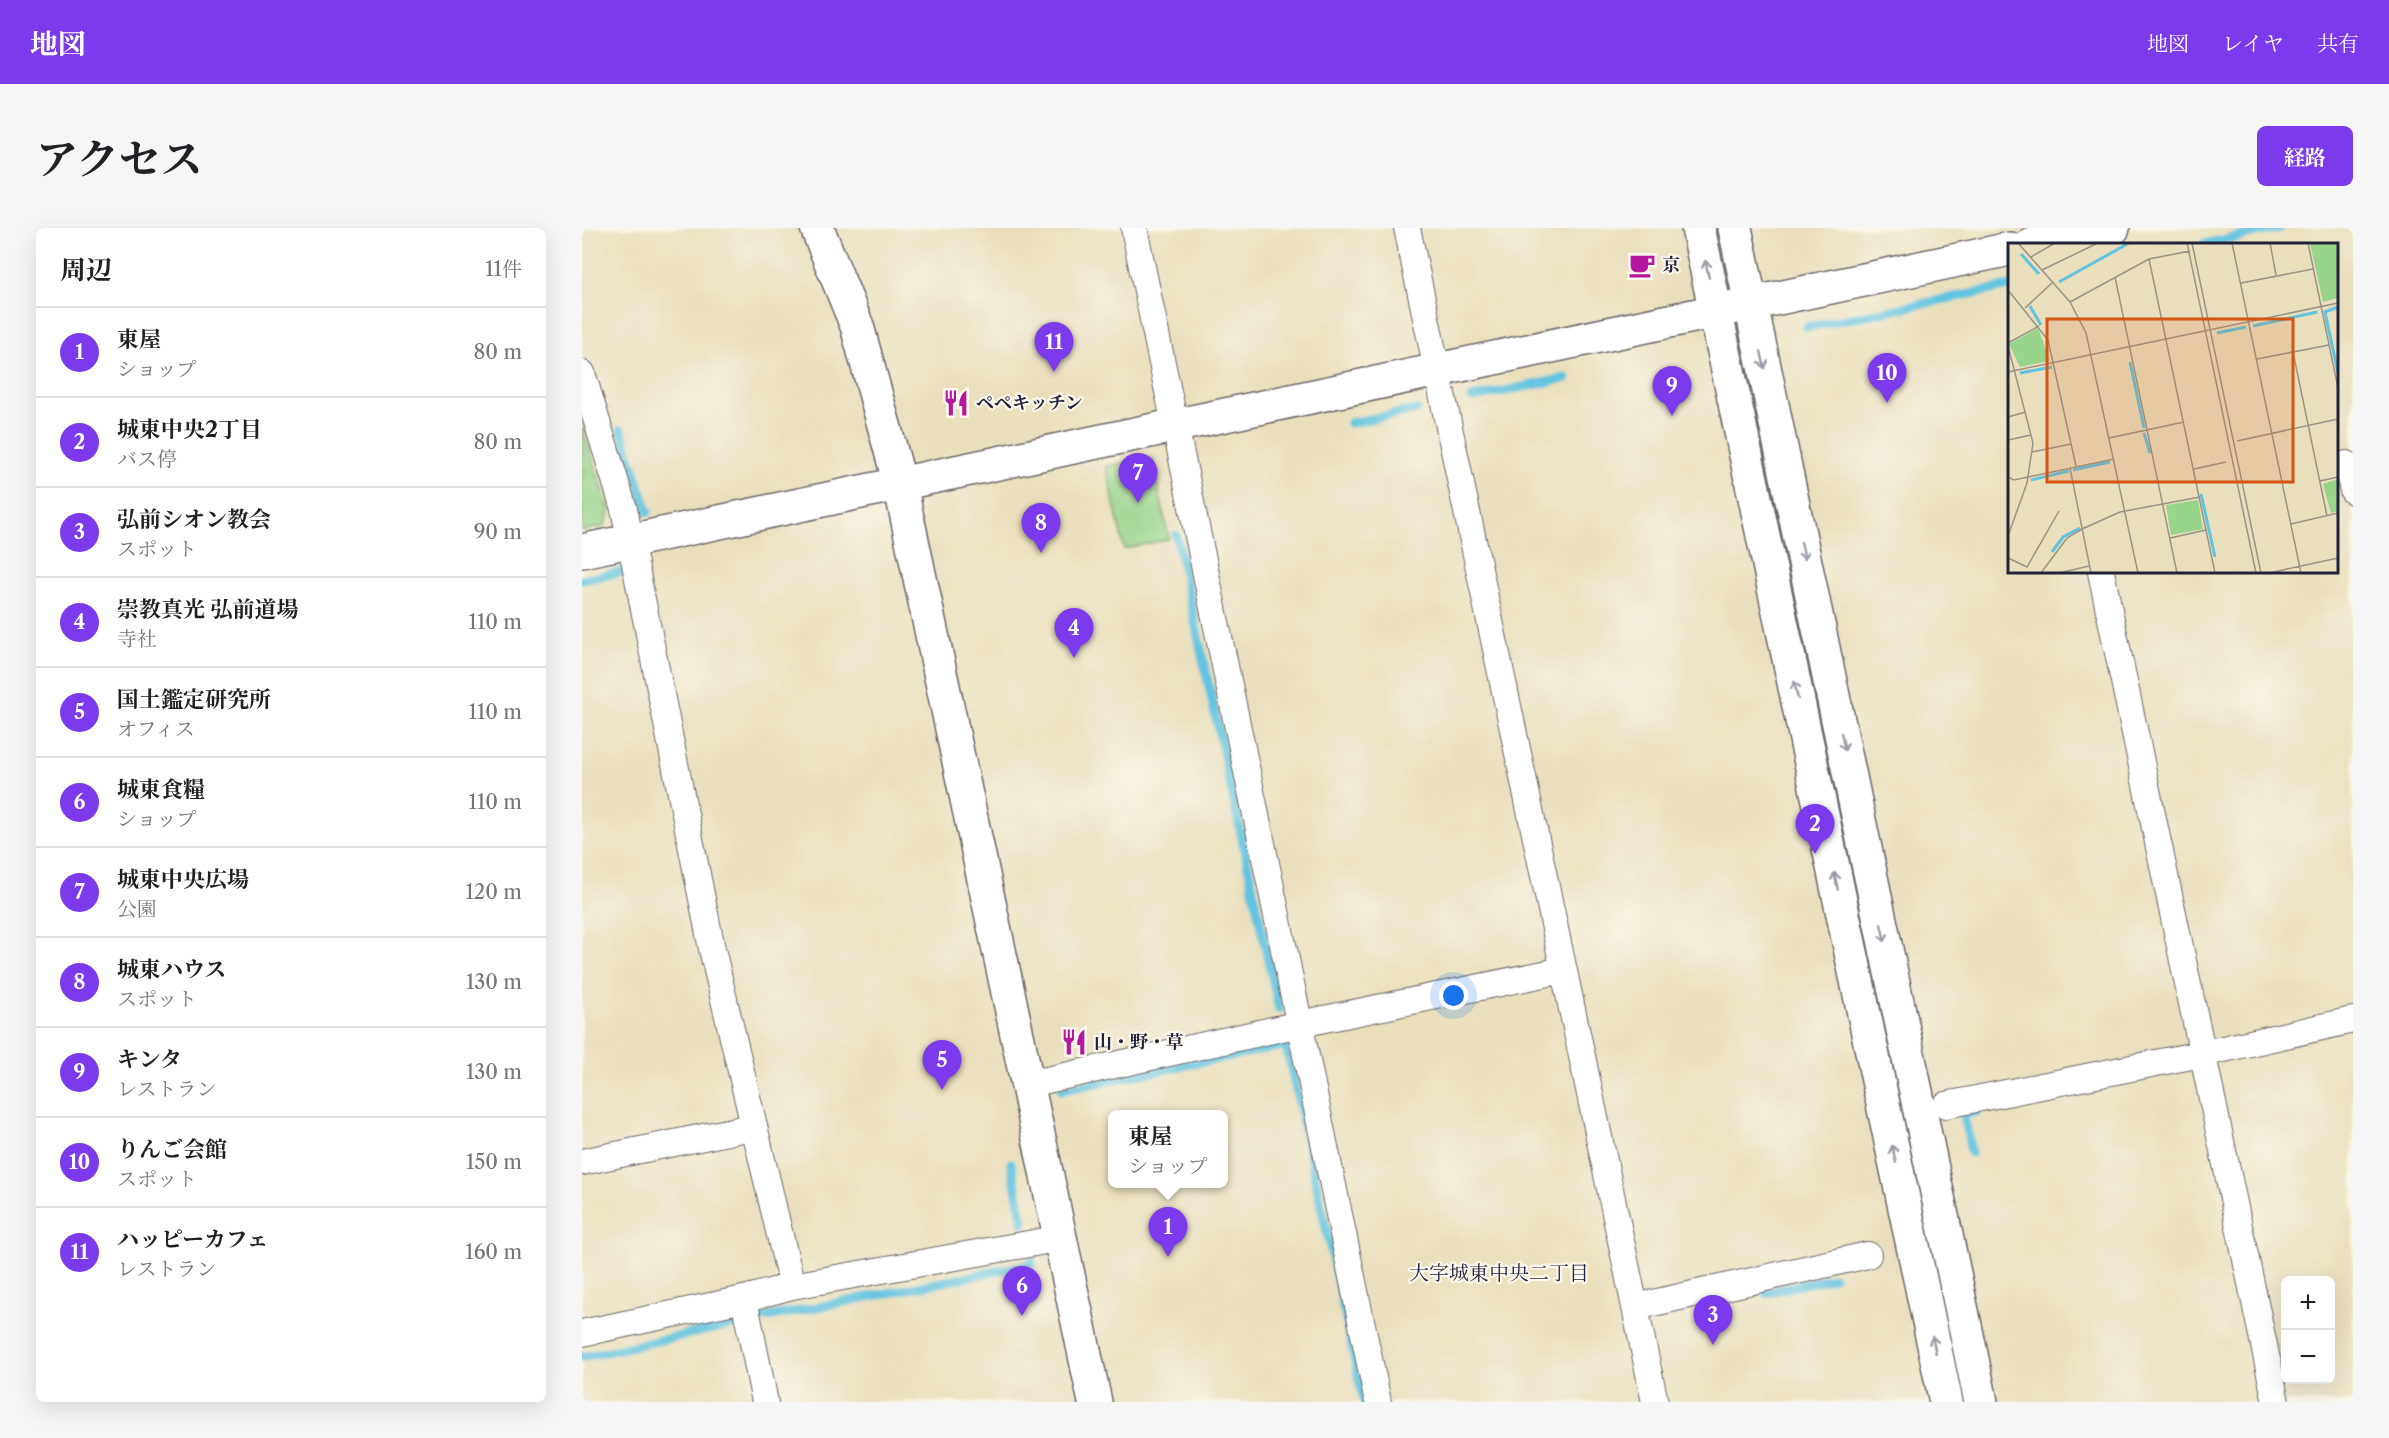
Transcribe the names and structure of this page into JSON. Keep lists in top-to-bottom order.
{
  "districts": ["大字城東中央二丁目"],
  "places": {
    "cafe": ["京"],
    "restaurant": ["ペペキッチン", "山・野・草"]
  },
  "page": {
    "header": "地図",
    "nav": ["地図", "レイヤ", "共有"],
    "title": "アクセス",
    "buttons": "経路",
    "heading": ["周辺", "11件"],
    "list": [
      {
        "mark": "1",
        "name": "東屋",
        "note": "ショップ",
        "value": "80 m"
      },
      {
        "mark": "2",
        "name": "城東中央2丁目",
        "note": "バス停",
        "value": "80 m"
      },
      {
        "mark": "3",
        "name": "弘前シオン教会",
        "note": "スポット",
        "value": "90 m"
      },
      {
        "mark": "4",
        "name": "崇教真光 弘前道場",
        "note": "寺社",
        "value": "110 m"
      },
      {
        "mark": "5",
        "name": "国土鑑定研究所",
        "note": "オフィス",
        "value": "110 m"
      },
      {
        "mark": "6",
        "name": "城東食糧",
        "note": "ショップ",
        "value": "110 m"
      },
      {
        "mark": "7",
        "name": "城東中央広場",
        "note": "公園",
        "value": "120 m"
      },
      {
        "mark": "8",
        "name": "城東ハウス",
        "note": "スポット",
        "value": "130 m"
      },
      {
        "mark": "9",
        "name": "キンタ",
        "note": "レストラン",
        "value": "130 m"
      },
      {
        "mark": "10",
        "name": "りんご会館",
        "note": "スポット",
        "value": "150 m"
      },
      {
        "mark": "11",
        "name": "ハッピーカフェ",
        "note": "レストラン",
        "value": "160 m"
      }
    ],
    "pins": [
      "11",
      "10",
      "9",
      "7",
      "8",
      "4",
      "2",
      "5",
      "1",
      "6",
      "3"
    ],
    "popup": ["東屋", "ショップ"],
    "map_buttons": ["+", "−"]
  }
}
